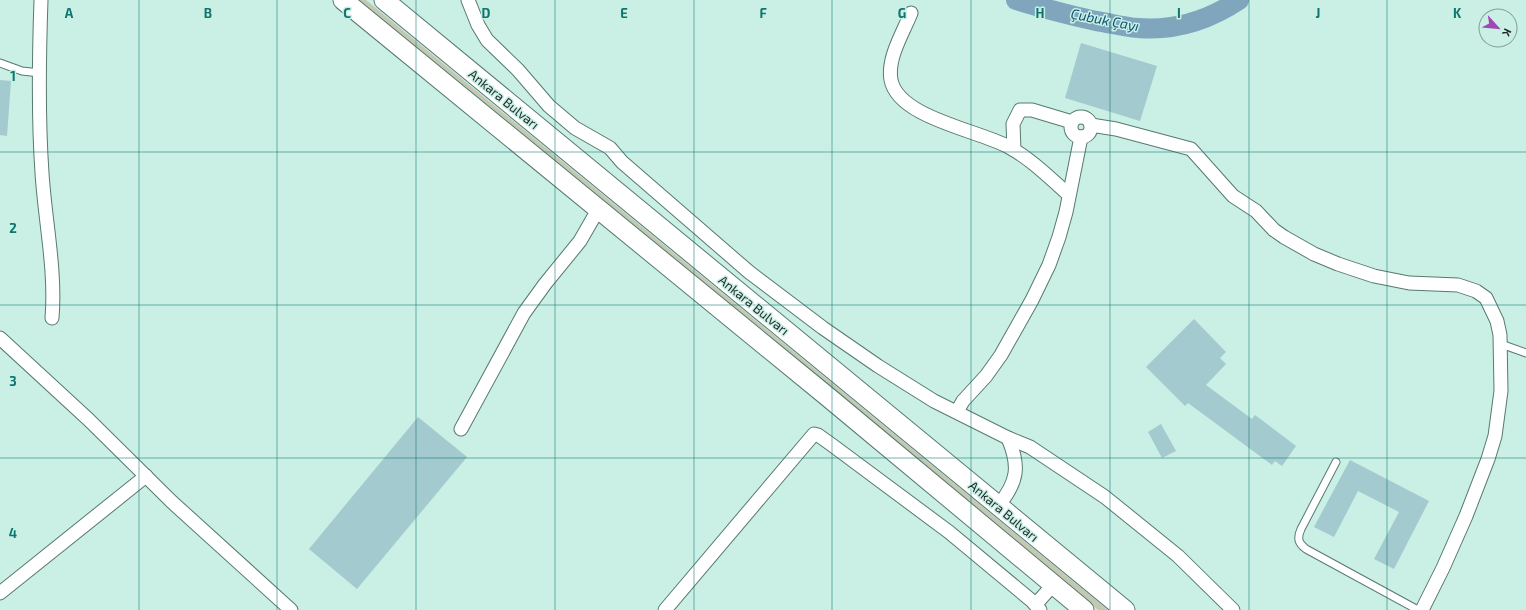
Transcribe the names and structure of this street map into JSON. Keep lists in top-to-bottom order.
{
  "streets": {
    "main road": ["Ankara Bulvarı"]
  },
  "water": ["Çubuk Çayı"],
  "north": "bottom right",
  "grid": {
    "columns": [
      "A",
      "B",
      "C",
      "D",
      "E",
      "F",
      "G",
      "H",
      "I",
      "J",
      "K"
    ],
    "rows": [
      "1",
      "2",
      "3",
      "4"
    ]
  }
}
